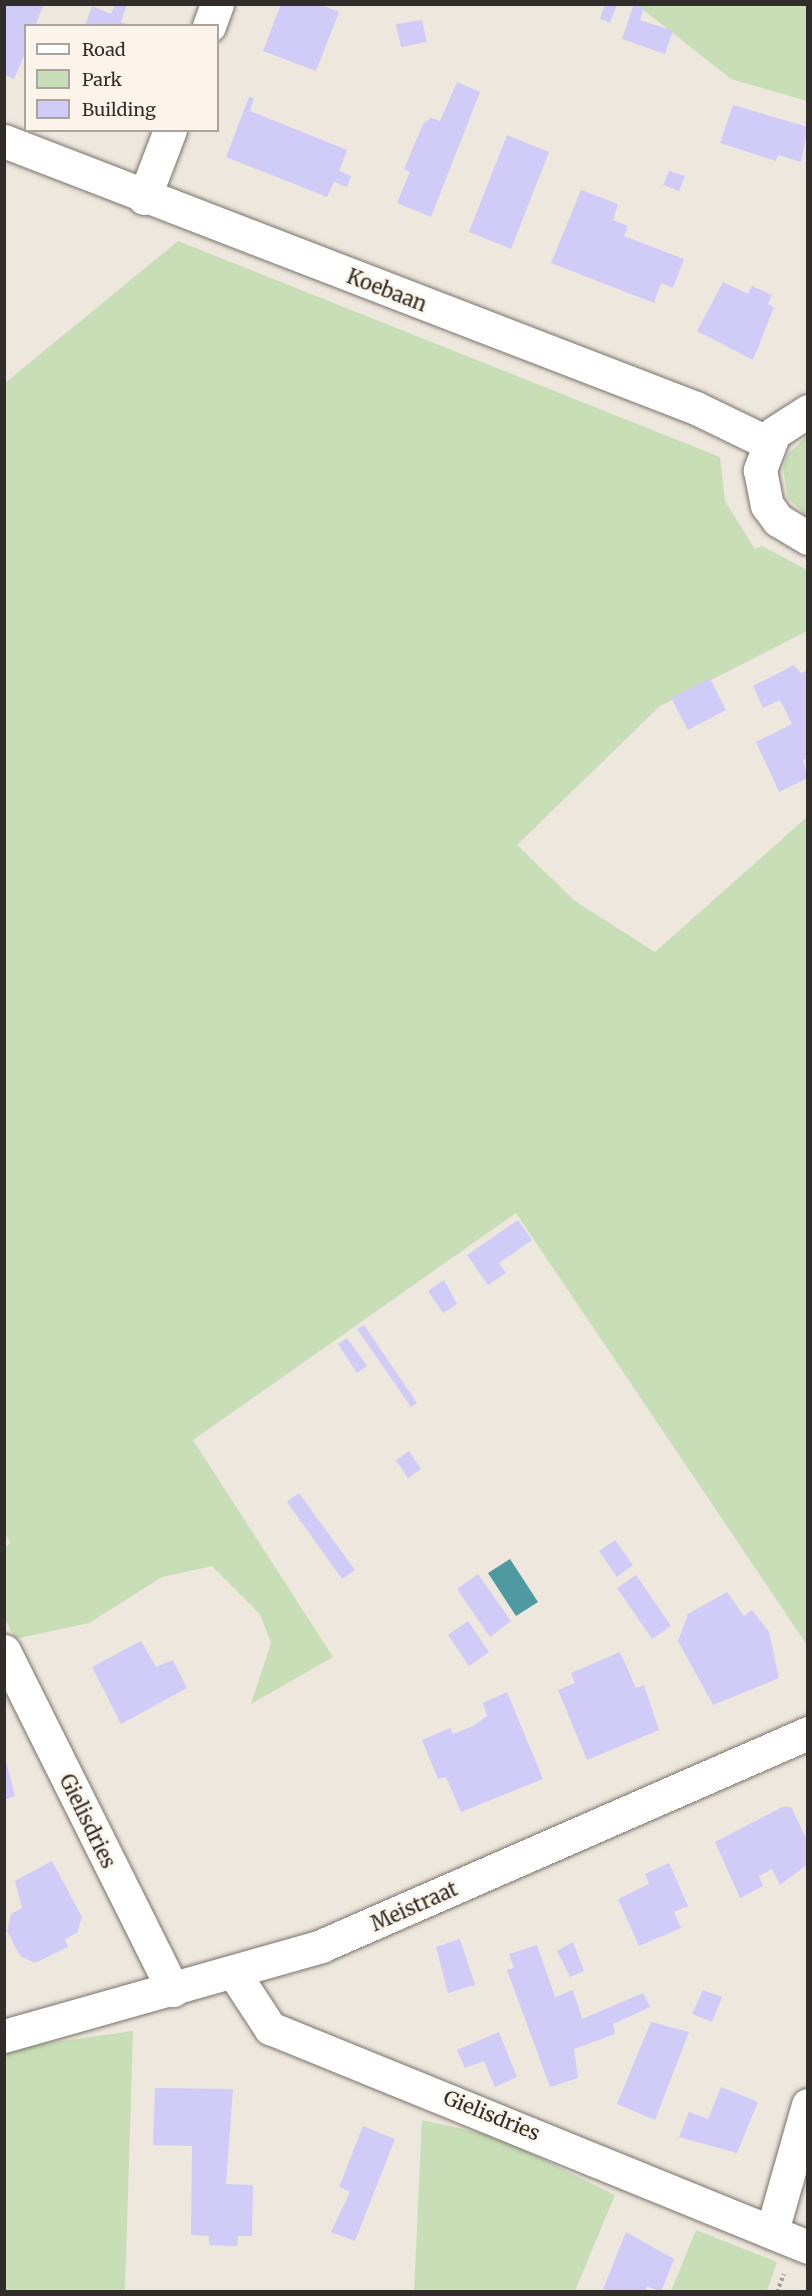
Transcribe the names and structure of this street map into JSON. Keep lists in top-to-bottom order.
{
  "streets": {
    "street": ["Koebaan", "Gielisdries", "Meistraat"]
  },
  "crossings": [
    ["Gielisdries", "Meistraat"]
  ],
  "legend": ["Road", "Park", "Building"]
}
